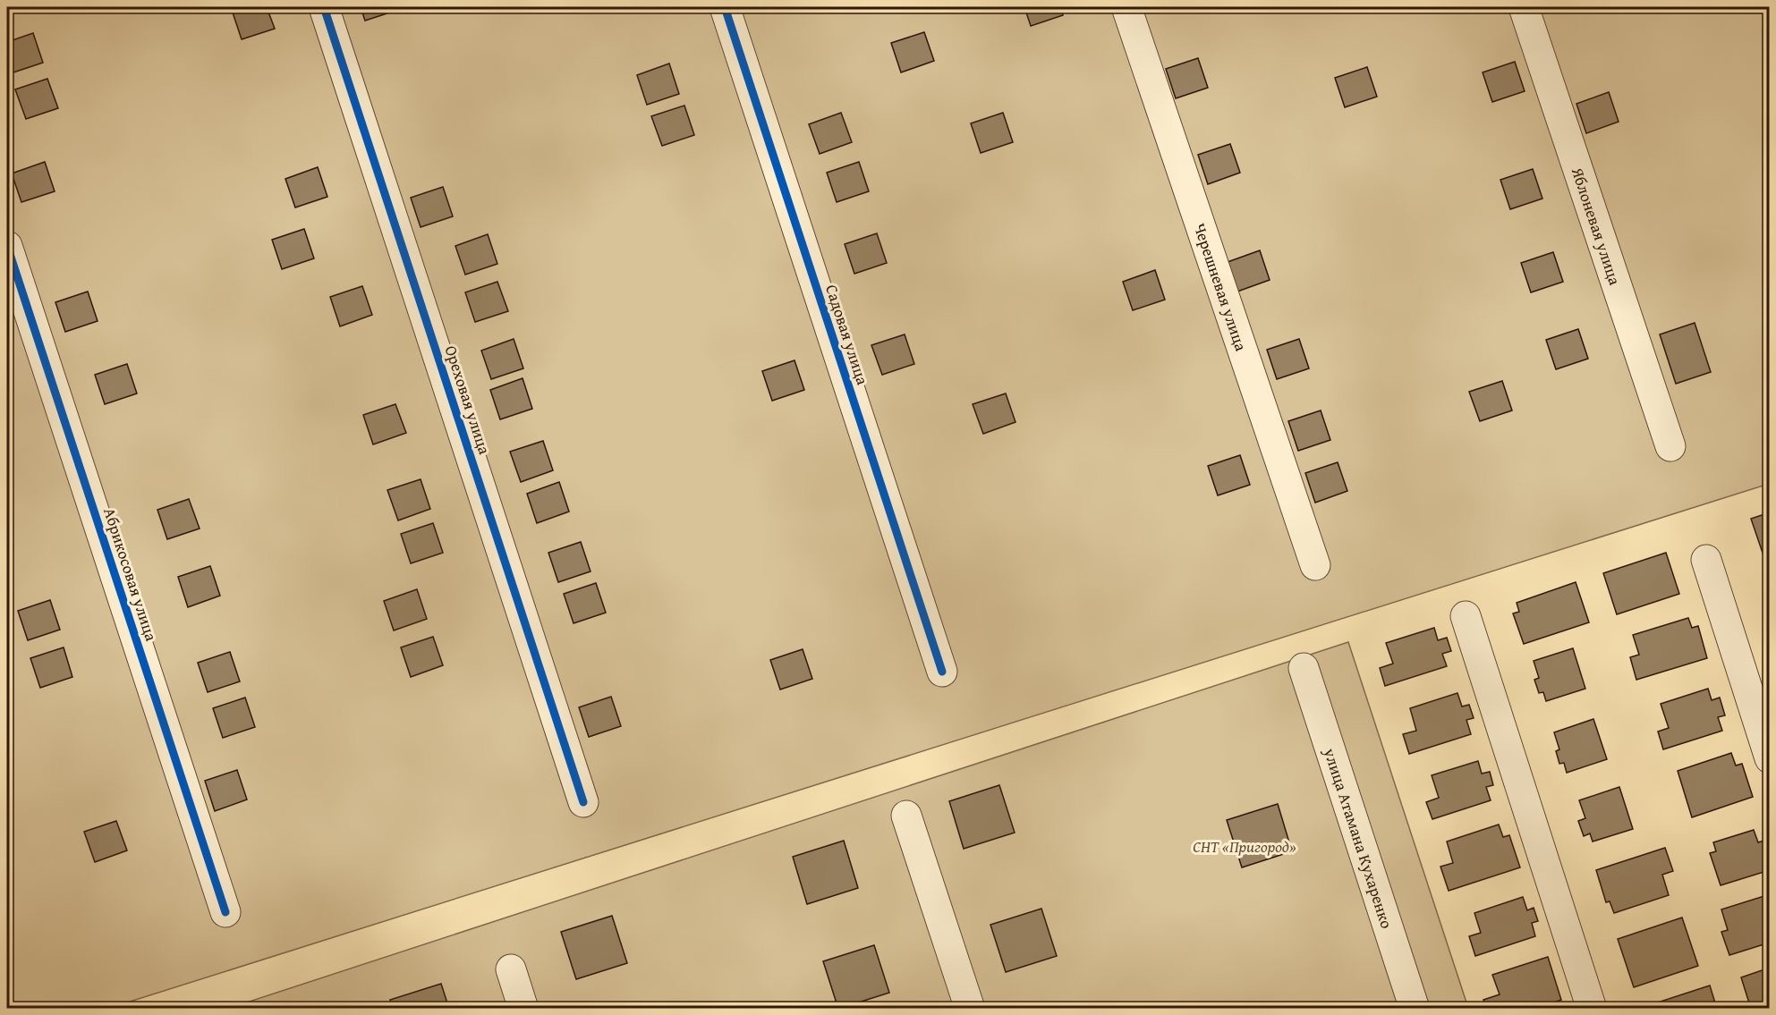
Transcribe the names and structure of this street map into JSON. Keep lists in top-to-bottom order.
{
  "streets": {
    "street": [
      "Яблоневая улица",
      "Черешневая улица",
      "Садовая улица",
      "Ореховая улица",
      "Абрикосовая улица",
      "улица Атамана Кухаренко"
    ]
  },
  "parks": ["СНТ «Пригород»"]
}
